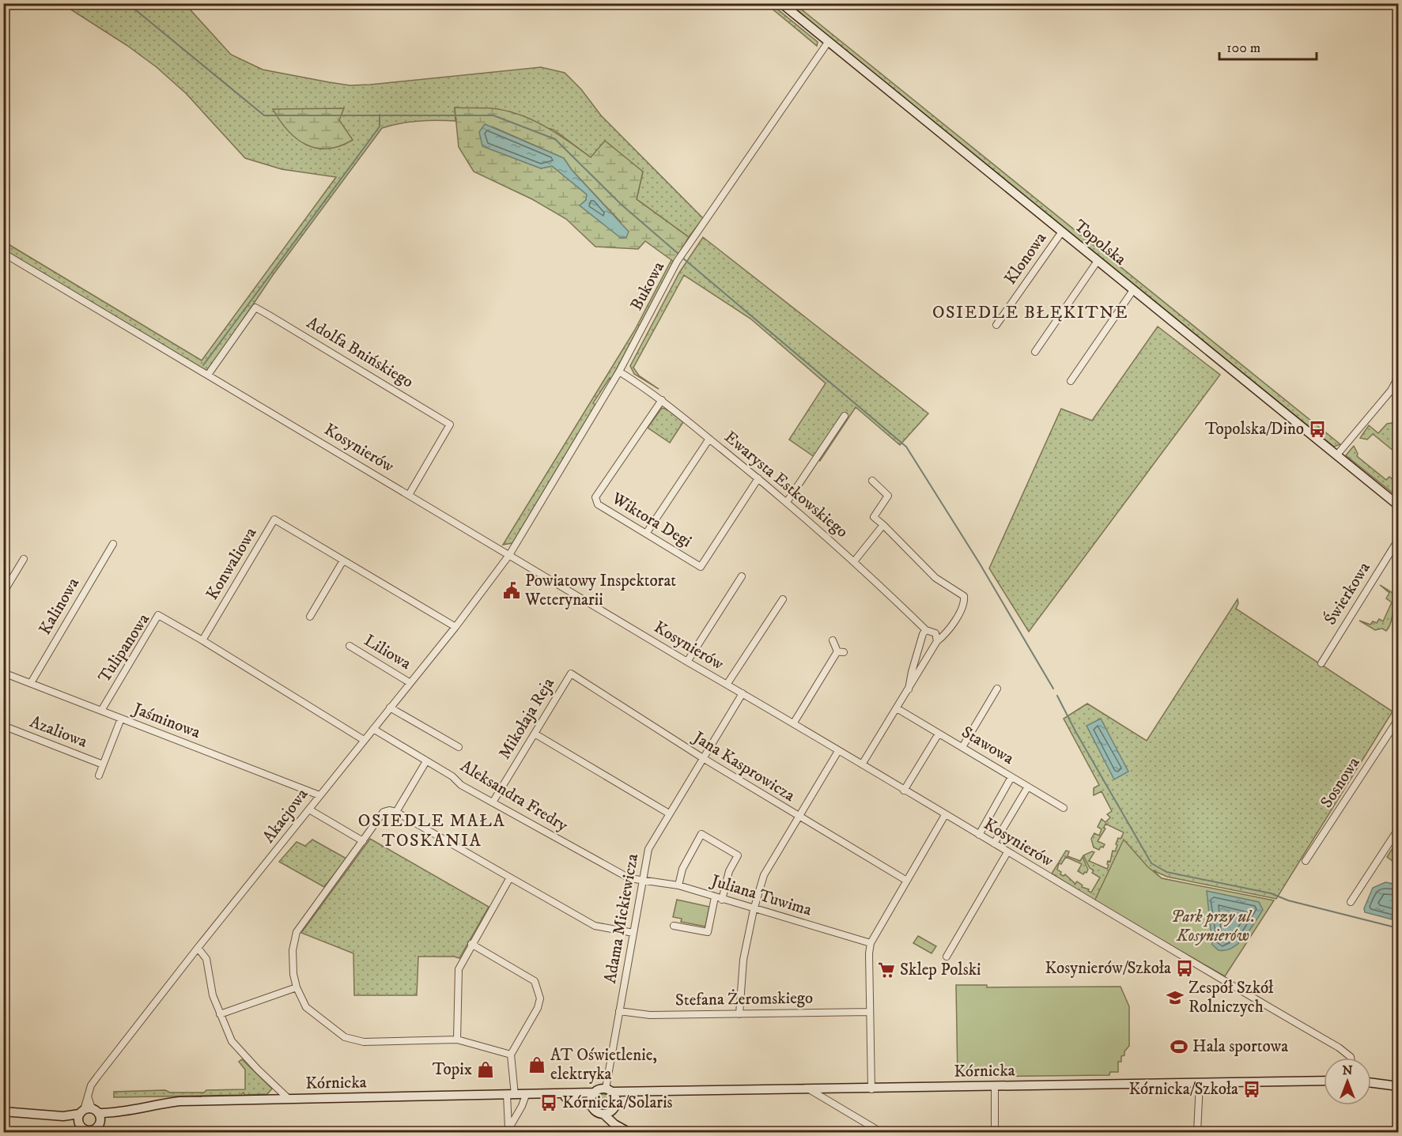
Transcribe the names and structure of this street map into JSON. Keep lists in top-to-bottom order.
{
  "streets": {
    "street": [
      "Topolska",
      "Klonowa",
      "Bukowa",
      "Adolfa Bnińskiego",
      "Kosynierów",
      "Ewarysta Estkowskiego",
      "Wiktora Degi",
      "Konwaliowa",
      "Świerkowa",
      "Kalinowa",
      "Tulipanowa",
      "Liliowa",
      "Mikołaja Reja",
      "Jaśminowa",
      "Azaliowa",
      "Stawowa",
      "Jana Kasprowicza",
      "Sosnowa",
      "Aleksandra Fredry",
      "Akacjowa",
      "Juliana Tuwima",
      "Adama Mickiewicza",
      "Stefana Żeromskiego",
      "Kórnicka"
    ]
  },
  "crossings": [
    ["Topolska", "Klonowa"],
    ["Topolska", "Bukowa"],
    ["Bukowa", "Kosynierów"],
    ["Bukowa", "Ewarysta Estkowskiego"],
    ["Bukowa", "Akacjowa"],
    ["Adolfa Bnińskiego", "Kosynierów"],
    ["Kosynierów", "Akacjowa"],
    ["Kosynierów", "Adama Mickiewicza"],
    ["Ewarysta Estkowskiego", "Wiktora Degi"],
    ["Konwaliowa", "Tulipanowa"],
    ["Konwaliowa", "Akacjowa"],
    ["Kalinowa", "Jaśminowa"],
    ["Tulipanowa", "Jaśminowa"],
    ["Liliowa", "Akacjowa"],
    ["Mikołaja Reja", "Jana Kasprowicza"],
    ["Mikołaja Reja", "Aleksandra Fredry"],
    ["Jaśminowa", "Akacjowa"],
    ["Jana Kasprowicza", "Adama Mickiewicza"],
    ["Aleksandra Fredry", "Akacjowa"],
    ["Aleksandra Fredry", "Juliana Tuwima"],
    ["Aleksandra Fredry", "Adama Mickiewicza"],
    ["Akacjowa", "Kórnicka"],
    ["Juliana Tuwima", "Adama Mickiewicza"],
    ["Adama Mickiewicza", "Stefana Żeromskiego"],
    ["Adama Mickiewicza", "Kórnicka"]
  ],
  "districts": ["OSIEDLE BŁĘKITNE", "OSIEDLE MAŁA TOSKANIA"],
  "parks": ["Park przy ul. Kosynierów"],
  "places": {
    "bus stop": [
      "Topolska/Dino",
      "Kosynierów/Szkoła",
      "Kórnicka/Szkoła",
      "Kórnicka/Solaris"
    ],
    "public building": ["Powiatowy Inspektorat Weterynarii"],
    "supermarket": ["Sklep Polski"],
    "school or university": ["Zespół Szkół Rolniczych"],
    "sports": ["Hala sportowa"],
    "shop": ["AT Oświetlenie, elektryka", "Topix"]
  },
  "scale_bar": "100 m",
  "north": "top"
}
